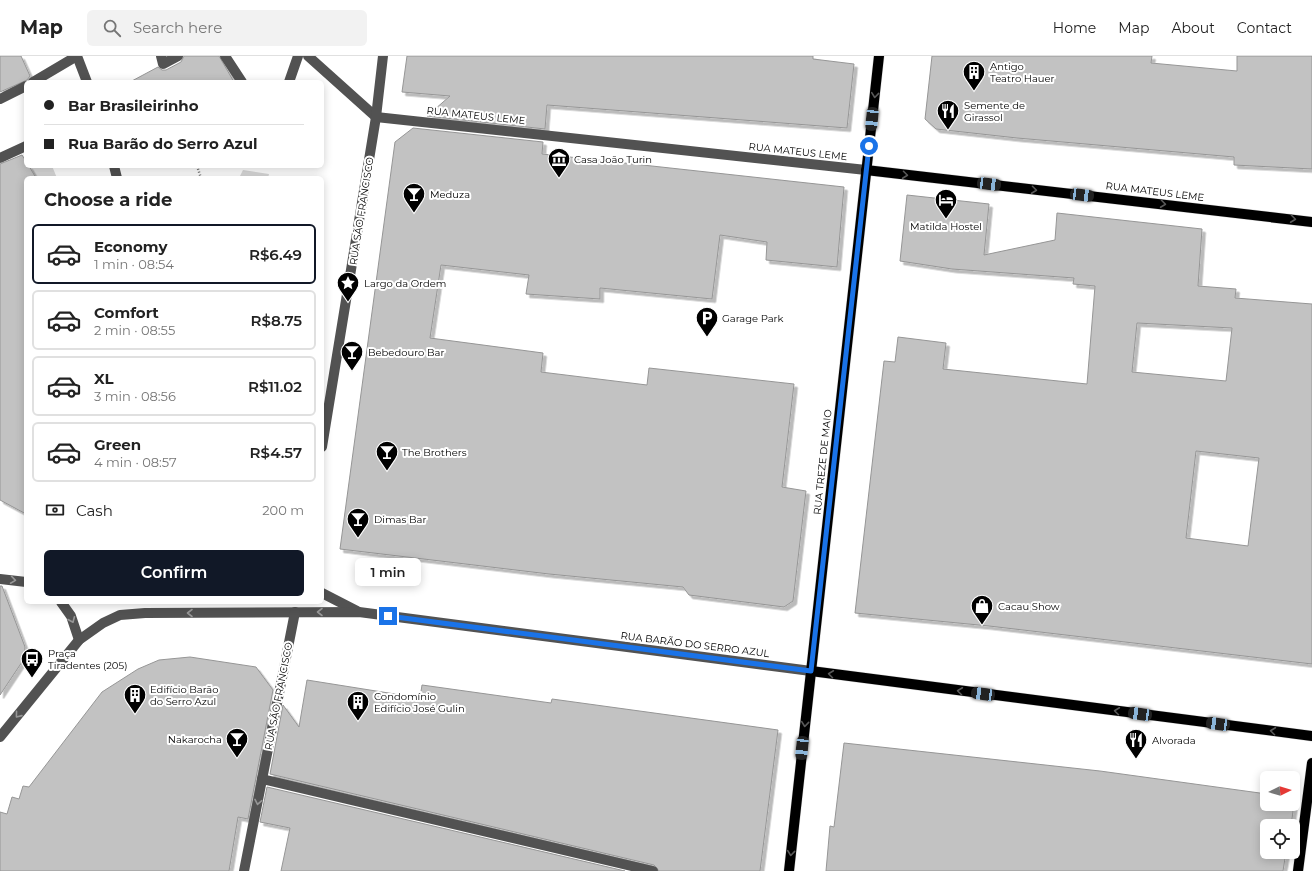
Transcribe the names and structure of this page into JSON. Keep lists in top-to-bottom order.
{
  "streets": {
    "main road": ["RUA MATEUS LEME", "RUA TREZE DE MAIO", "RUA BARÃO DO SERRO AZUL"],
    "street": ["RUA SÃO FRANCISCO"]
  },
  "crossings": [
    ["RUA MATEUS LEME", "RUA SÃO FRANCISCO"],
    ["RUA MATEUS LEME", "RUA TREZE DE MAIO"],
    ["RUA SÃO FRANCISCO", "RUA BARÃO DO SERRO AZUL"],
    ["RUA TREZE DE MAIO", "RUA BARÃO DO SERRO AZUL"]
  ],
  "one_way": ["RUA MATEUS LEME", "RUA TREZE DE MAIO", "RUA BARÃO DO SERRO AZUL"],
  "places": {
    "building": ["Antigo Teatro Hauer", "Edifício Barão do Serro Azul", "Condomínio Edifício José Gulin"],
    "restaurant": ["Semente de Girassol", "Alvorada"],
    "museum": ["Casa João Turin"],
    "bar": [
      "Meduza",
      "Bebedouro Bar",
      "The Brothers",
      "Dimas Bar",
      "Nakarocha"
    ],
    "hotel": ["Matilda Hostel"],
    "place": ["Largo da Ordem"],
    "parking": ["Garage Park"],
    "shop": ["Cacau Show"],
    "bus stop": ["Praça Tiradentes (205)"]
  },
  "north": "right",
  "page": {
    "header": "Map",
    "search": "Search here",
    "nav": [
      "Home",
      "Map",
      "About",
      "Contact"
    ],
    "banner": ["Bar Brasileirinho", "Rua Barão do Serro Azul"],
    "heading": "Choose a ride",
    "list": [
      {
        "name": "Economy",
        "note": "1 min · 08:54",
        "value": "R$6.49"
      },
      {
        "name": "Comfort",
        "note": "2 min · 08:55",
        "value": "R$8.75"
      },
      {
        "name": "XL",
        "note": "3 min · 08:56",
        "value": "R$11.02"
      },
      {
        "name": "Green",
        "note": "4 min · 08:57",
        "value": "R$4.57"
      }
    ],
    "pay": ["Cash", "200 m"],
    "buttons": "Confirm",
    "bubble": "1 min"
  }
}
